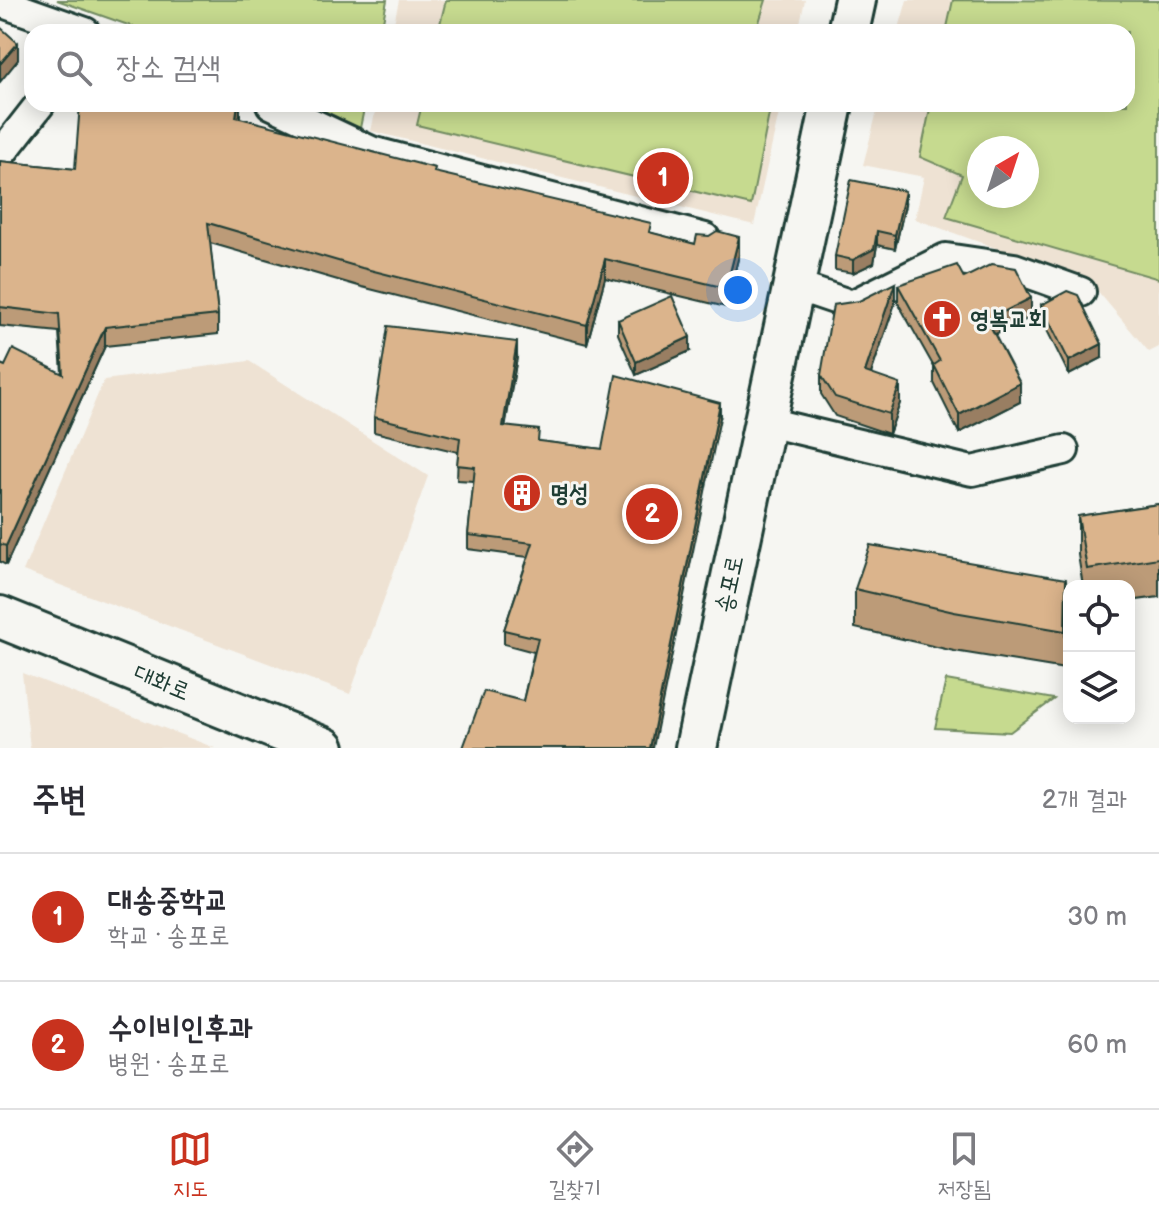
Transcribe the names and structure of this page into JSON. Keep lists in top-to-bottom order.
{
  "streets": {
    "street": ["송포로", "대화로"]
  },
  "places": {
    "church": ["영복교회"],
    "building": ["명성"]
  },
  "north": "top right",
  "page": {
    "search": "장소 검색",
    "pins": ["1", "2"],
    "heading": ["주변", "2개 결과"],
    "list": [
      {
        "mark": "1",
        "name": "대송중학교",
        "note": "학교 · 송포로",
        "value": "30 m"
      },
      {
        "mark": "2",
        "name": "수이비인후과",
        "note": "병원 · 송포로",
        "value": "60 m"
      }
    ],
    "nav": ["지도", "길찾기", "저장됨"]
  }
}
